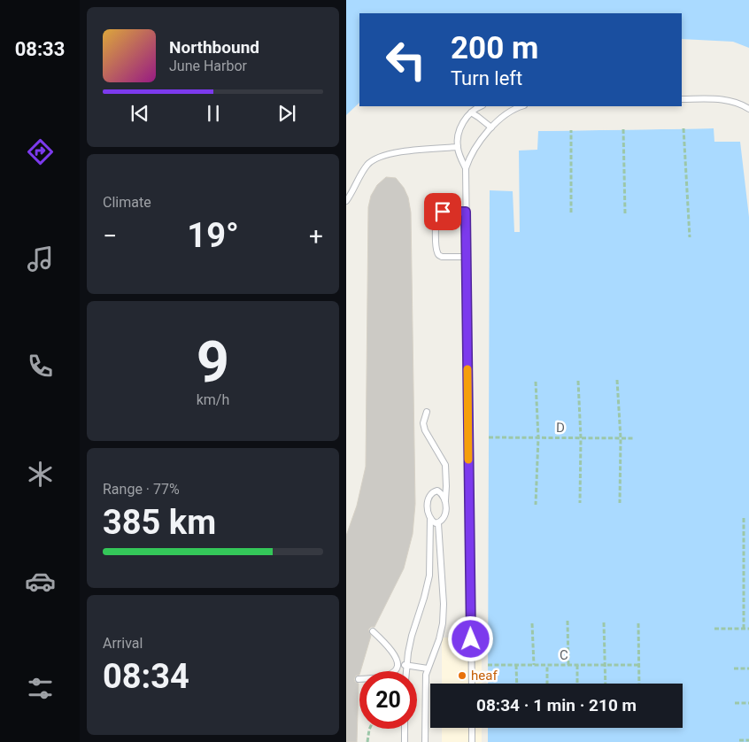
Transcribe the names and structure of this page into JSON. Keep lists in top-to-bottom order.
{
  "streets": {
    "path": ["D", "C"]
  },
  "places": ["heaf"],
  "page": {
    "tabs": "08:33",
    "turn": ["200 m", "Turn left"],
    "song": ["Northbound", "June Harbor"],
    "tile": [
      "Climate",
      ["9", "km/h"],
      ["Range · 77%", "385 km"],
      ["Arrival", "08:34"]
    ],
    "heat": ["−", "19°", "+"],
    "limit": "20",
    "trip": "08:34 · 1 min · 210 m"
  }
}
